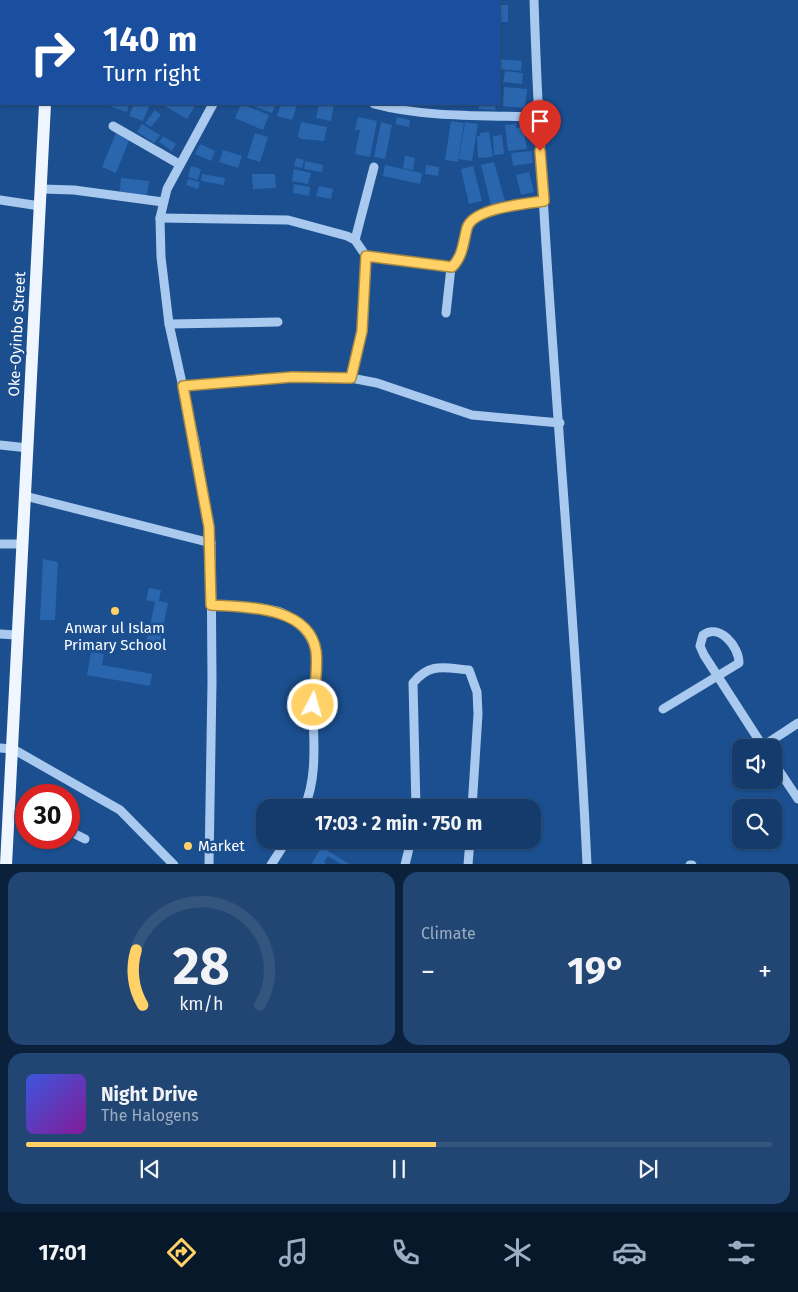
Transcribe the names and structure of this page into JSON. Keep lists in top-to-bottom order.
{
  "streets": {
    "main road": ["Oke-Oyinbo Street"]
  },
  "places": ["Anwar ul Islam Primary School", "Market"],
  "page": {
    "turn": ["140 m", "Turn right"],
    "limit": "30",
    "trip": "17:03 · 2 min · 750 m",
    "tile": "Climate",
    "heat": ["−", "19°", "+"],
    "song": ["Night Drive", "The Halogens"],
    "tabs": "17:01",
    "gauge": ["28", "km/h"]
  }
}
